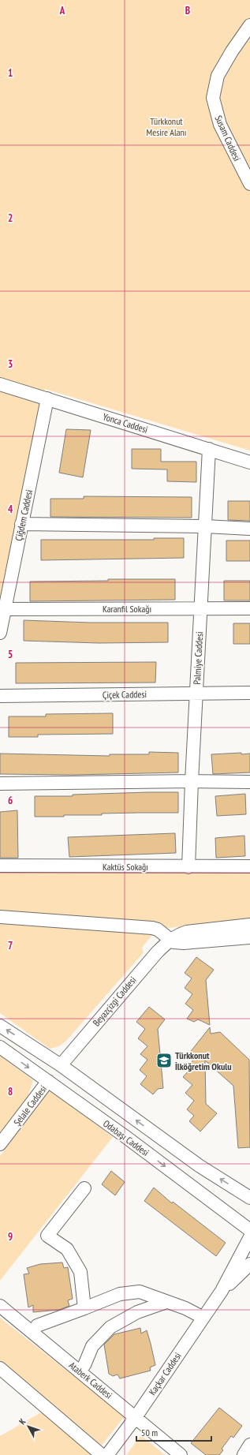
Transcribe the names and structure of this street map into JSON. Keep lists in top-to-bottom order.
{
  "streets": {
    "street": [
      "Susam Caddesi",
      "Yonca Caddesi",
      "Çiğdem Caddesi",
      "Karanfil Sokağı",
      "Palmiye Caddesi",
      "Çiçek Caddesi",
      "Kaktüs Sokağı",
      "Beyazçizgi Caddesi",
      "Şelale Caddesi",
      "Odabaşı Caddesi",
      "Kaçkar Caddesi",
      "Ataberk Caddesi"
    ]
  },
  "crossings": [
    ["Yonca Caddesi", "Çiğdem Caddesi"],
    ["Yonca Caddesi", "Palmiye Caddesi"],
    ["Çiğdem Caddesi", "Karanfil Sokağı"],
    ["Karanfil Sokağı", "Palmiye Caddesi"],
    ["Palmiye Caddesi", "Çiçek Caddesi"],
    ["Palmiye Caddesi", "Kaktüs Sokağı"],
    ["Şelale Caddesi", "Odabaşı Caddesi"],
    ["Kaçkar Caddesi", "Ataberk Caddesi"]
  ],
  "parks": ["Türkkonut Mesire Alanı"],
  "places": {
    "school or university": ["Türkkonut İlköğretim Okulu"]
  },
  "scale_bar": "50 m",
  "north": "top left",
  "grid": {
    "columns": ["A", "B"],
    "rows": [
      "1",
      "2",
      "3",
      "4",
      "5",
      "6",
      "7",
      "8",
      "9"
    ]
  }
}
